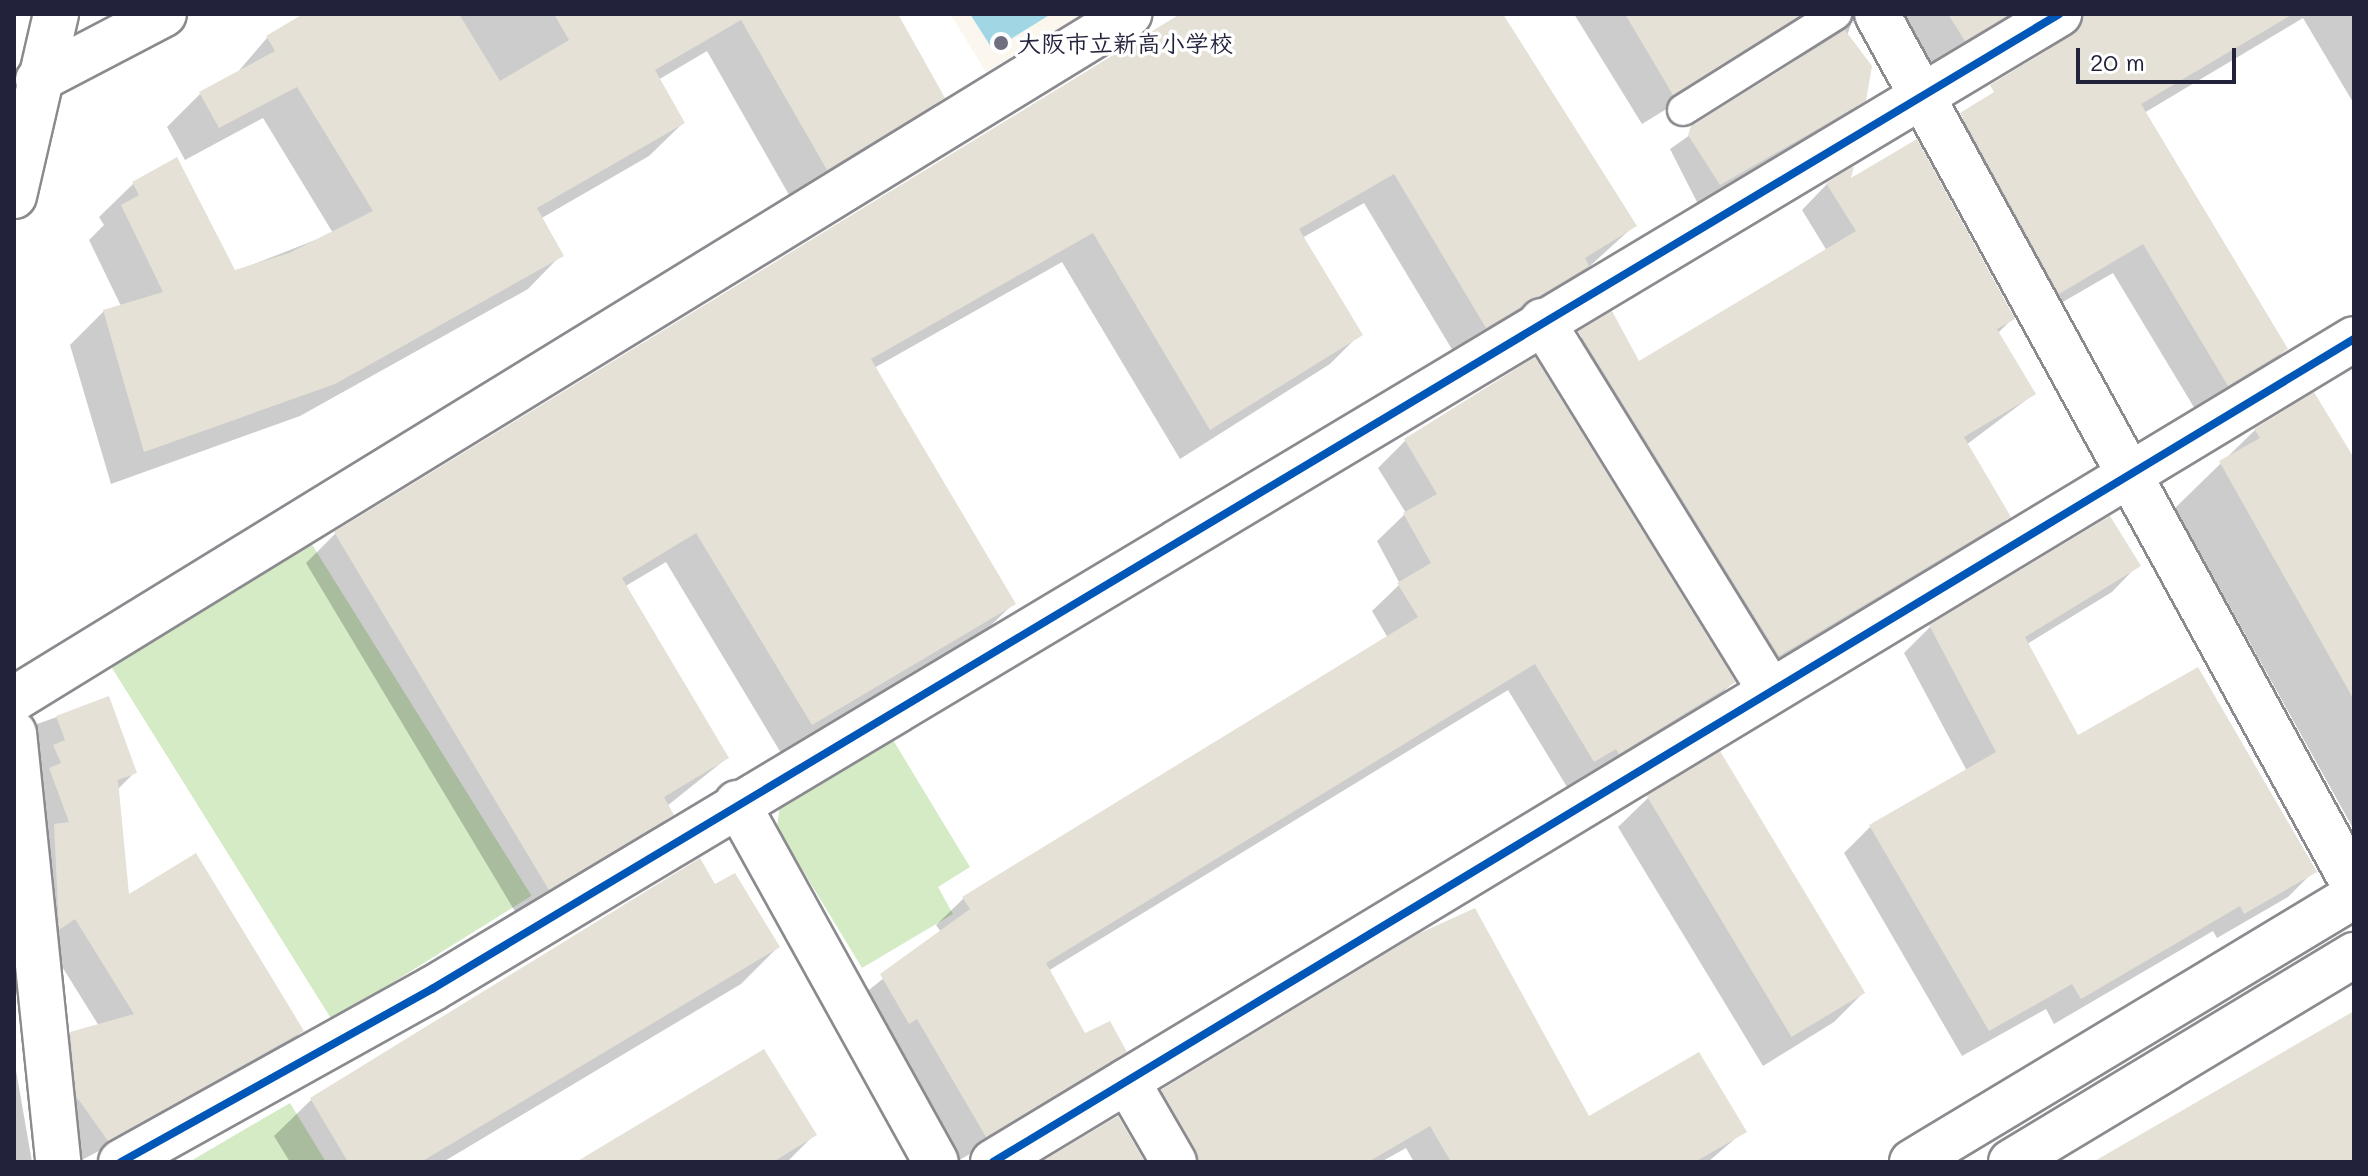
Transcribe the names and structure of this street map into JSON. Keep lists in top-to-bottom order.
{
  "places": ["大阪市立新高小学校"],
  "scale_bar": "20 m"
}
